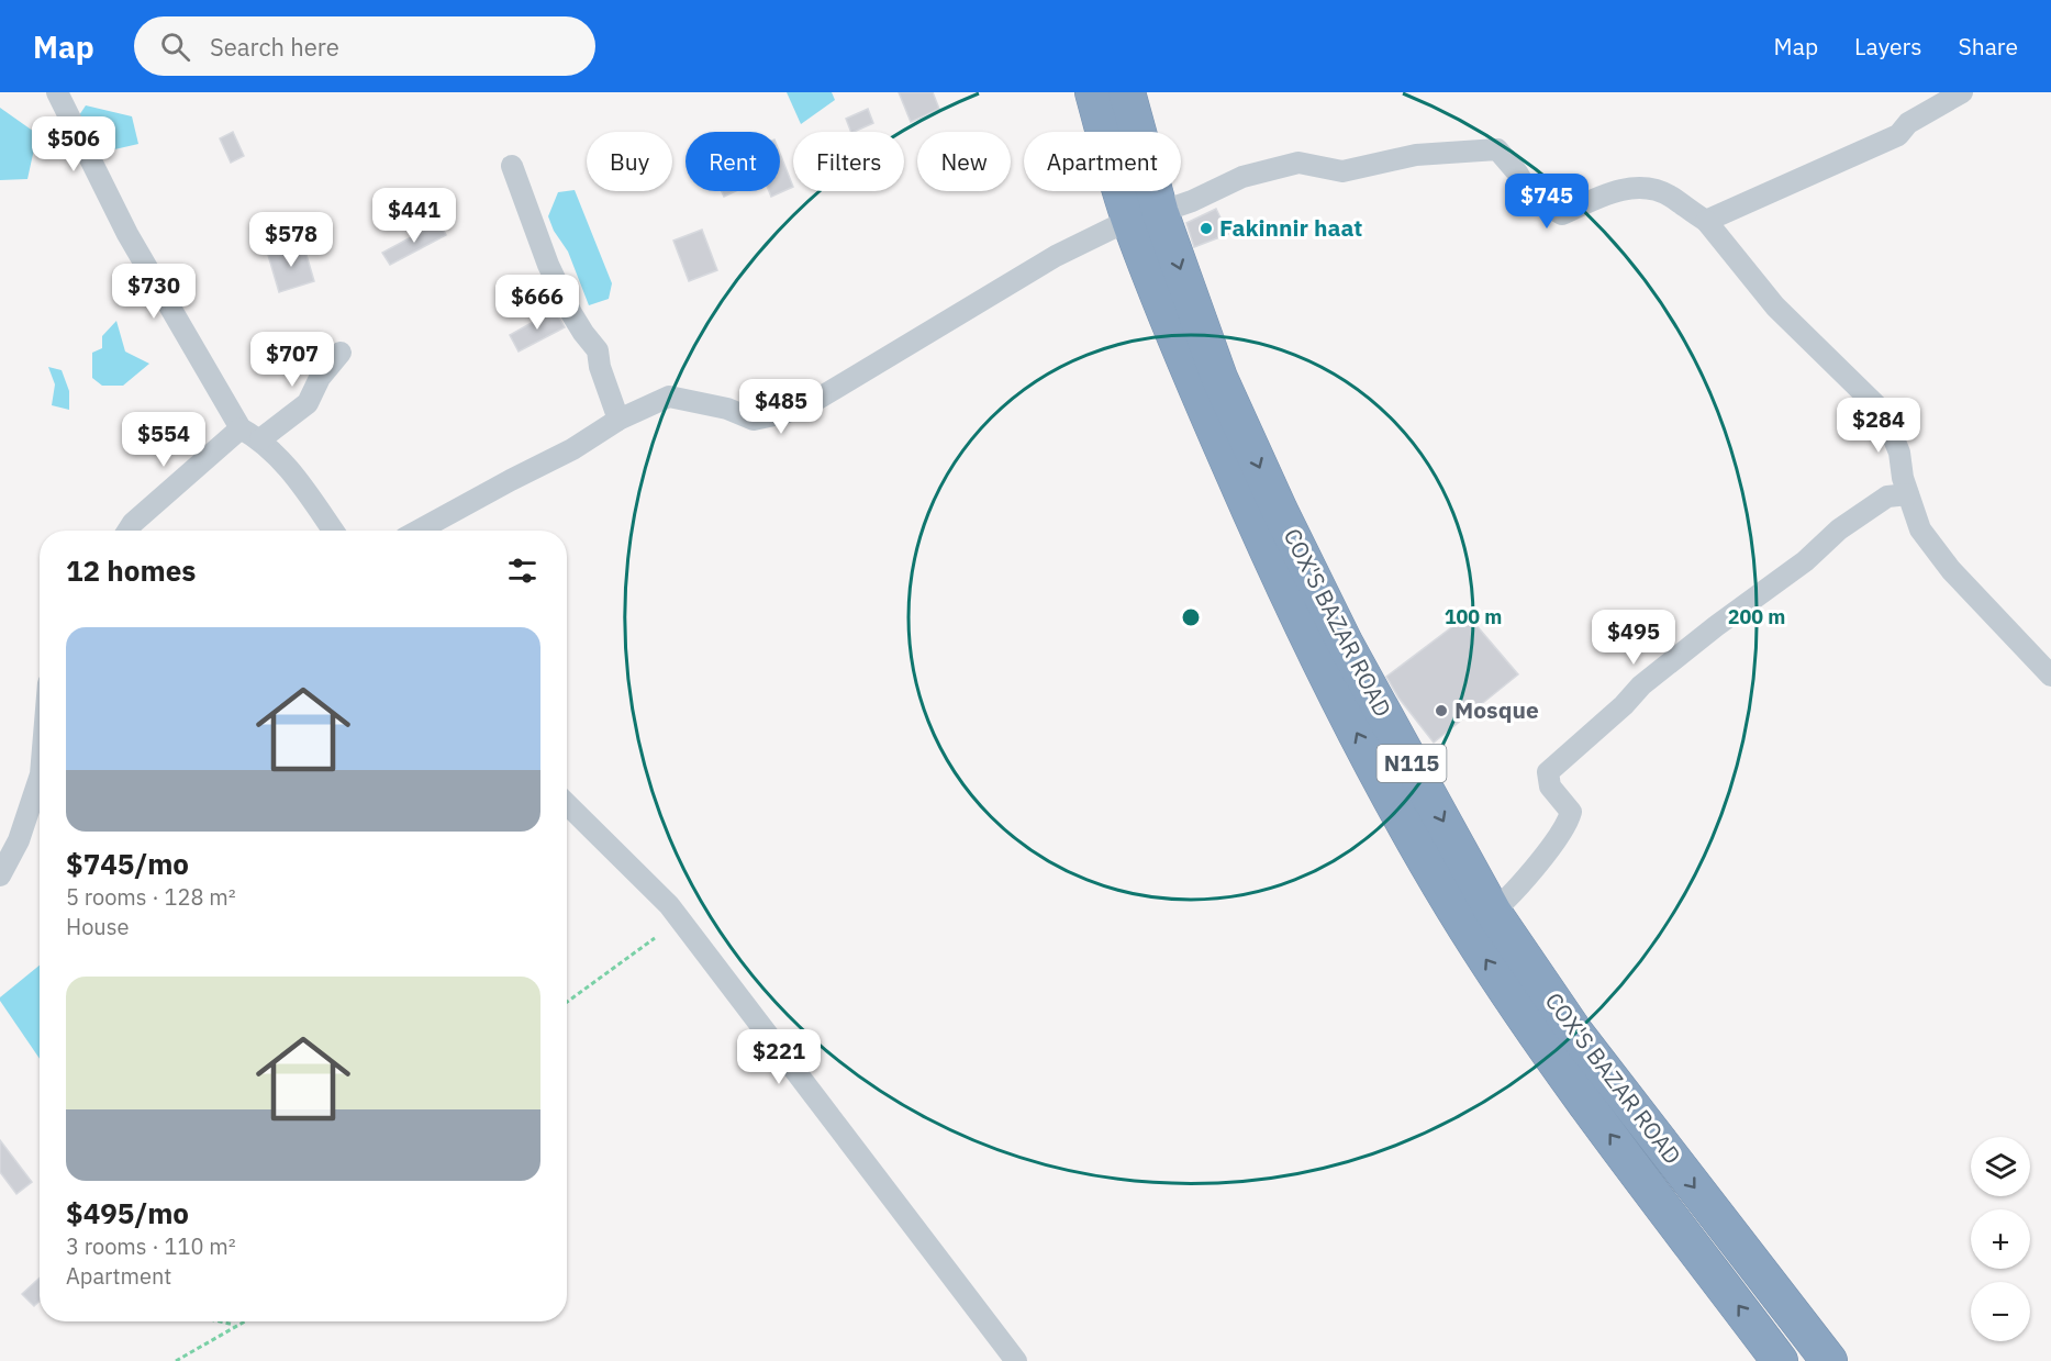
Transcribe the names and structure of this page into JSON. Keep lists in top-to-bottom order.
{
  "streets": {
    "highway": ["COX'S BAZAR ROAD", "N115"]
  },
  "places": ["Fakinnir haat", "Mosque"],
  "page": {
    "header": "Map",
    "search": "Search here",
    "nav": ["Map", "Layers", "Share"],
    "price": [
      "$506",
      "$745",
      "$441",
      "$578",
      "$730",
      "$666",
      "$707",
      "$485",
      "$284",
      "$554",
      "$495",
      "$221"
    ],
    "chip": [
      "Buy",
      "Rent",
      "Filters",
      "New",
      "Apartment"
    ],
    "heading": "12 homes",
    "list": [
      {
        "name": "$745/mo",
        "note": "5 rooms · 128 m² · House"
      },
      {
        "name": "$495/mo",
        "note": "3 rooms · 110 m² · Apartment"
      }
    ],
    "map_buttons": ["+", "−"]
  },
  "rings": ["100 m", "200 m"]
}
